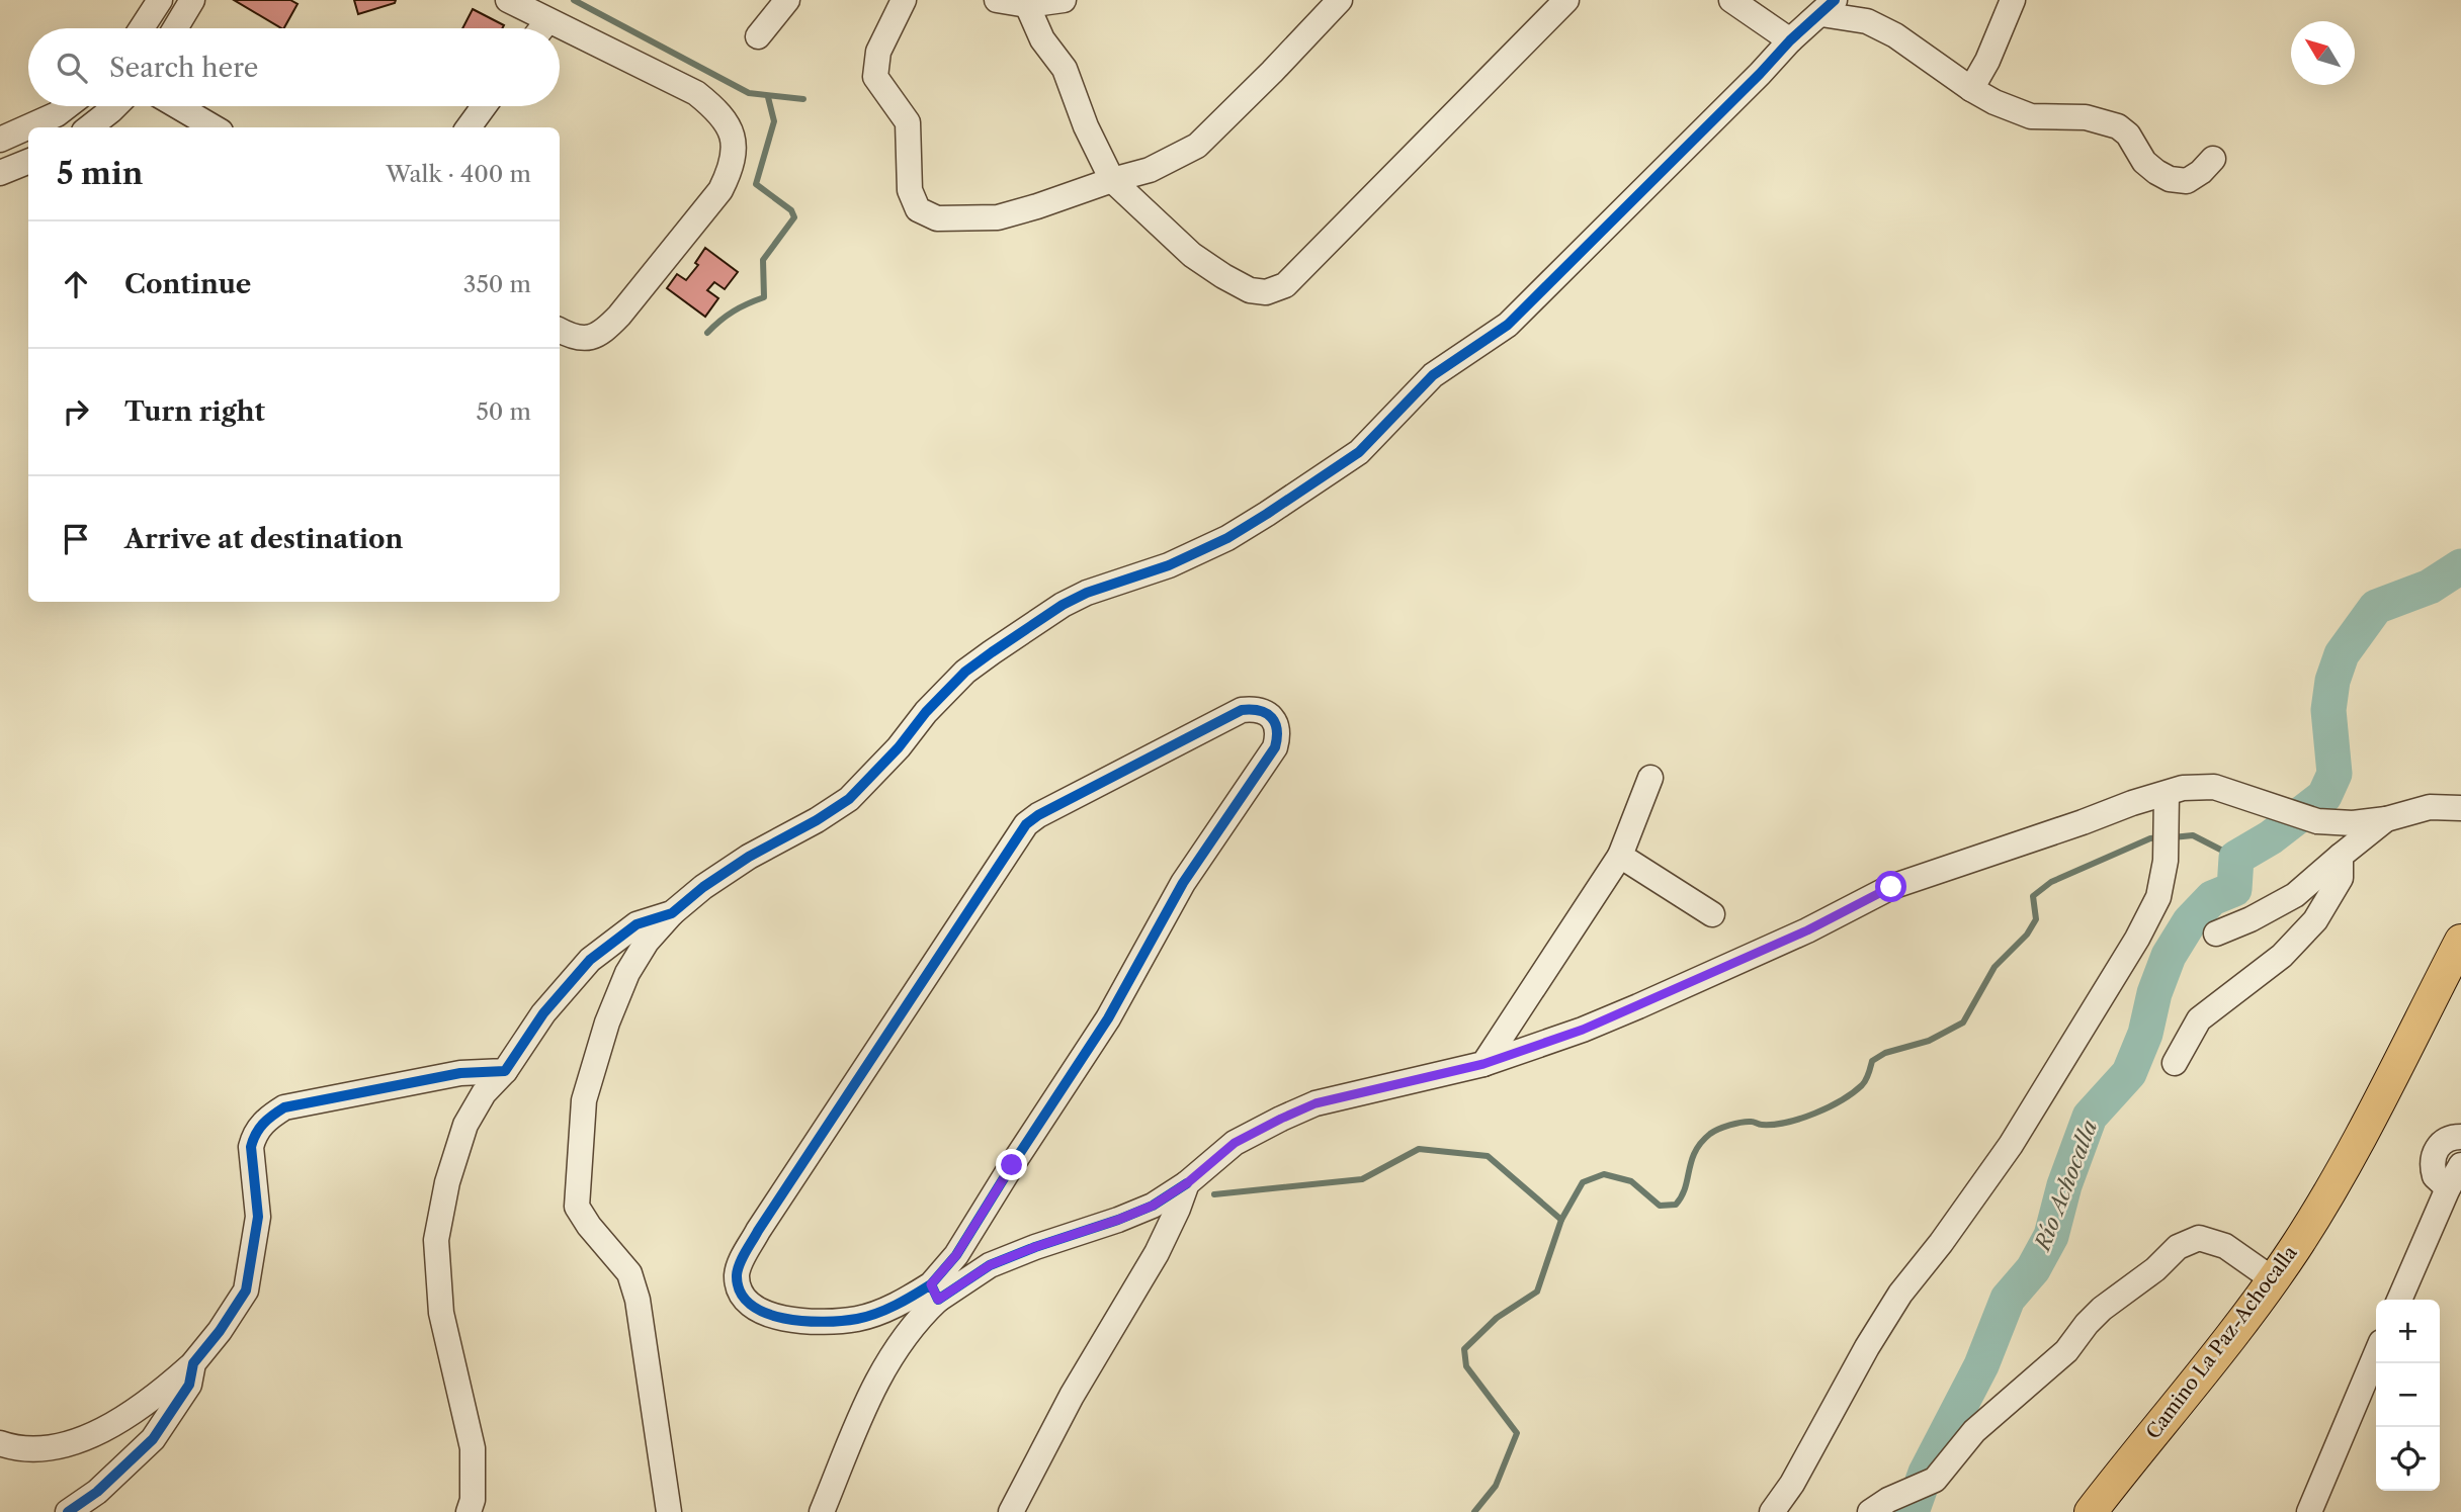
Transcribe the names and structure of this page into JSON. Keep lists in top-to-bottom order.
{
  "streets": {
    "main road": ["Camino La Paz-Achocalla"]
  },
  "water": ["Río Achocalla"],
  "north": "top left",
  "page": {
    "search": "Search here",
    "heading": ["5 min", "Walk · 400 m"],
    "list": [
      ["Continue", "350 m"],
      ["Turn right", "50 m"],
      "Arrive at destination"
    ],
    "map_buttons": ["+", "−"]
  }
}
